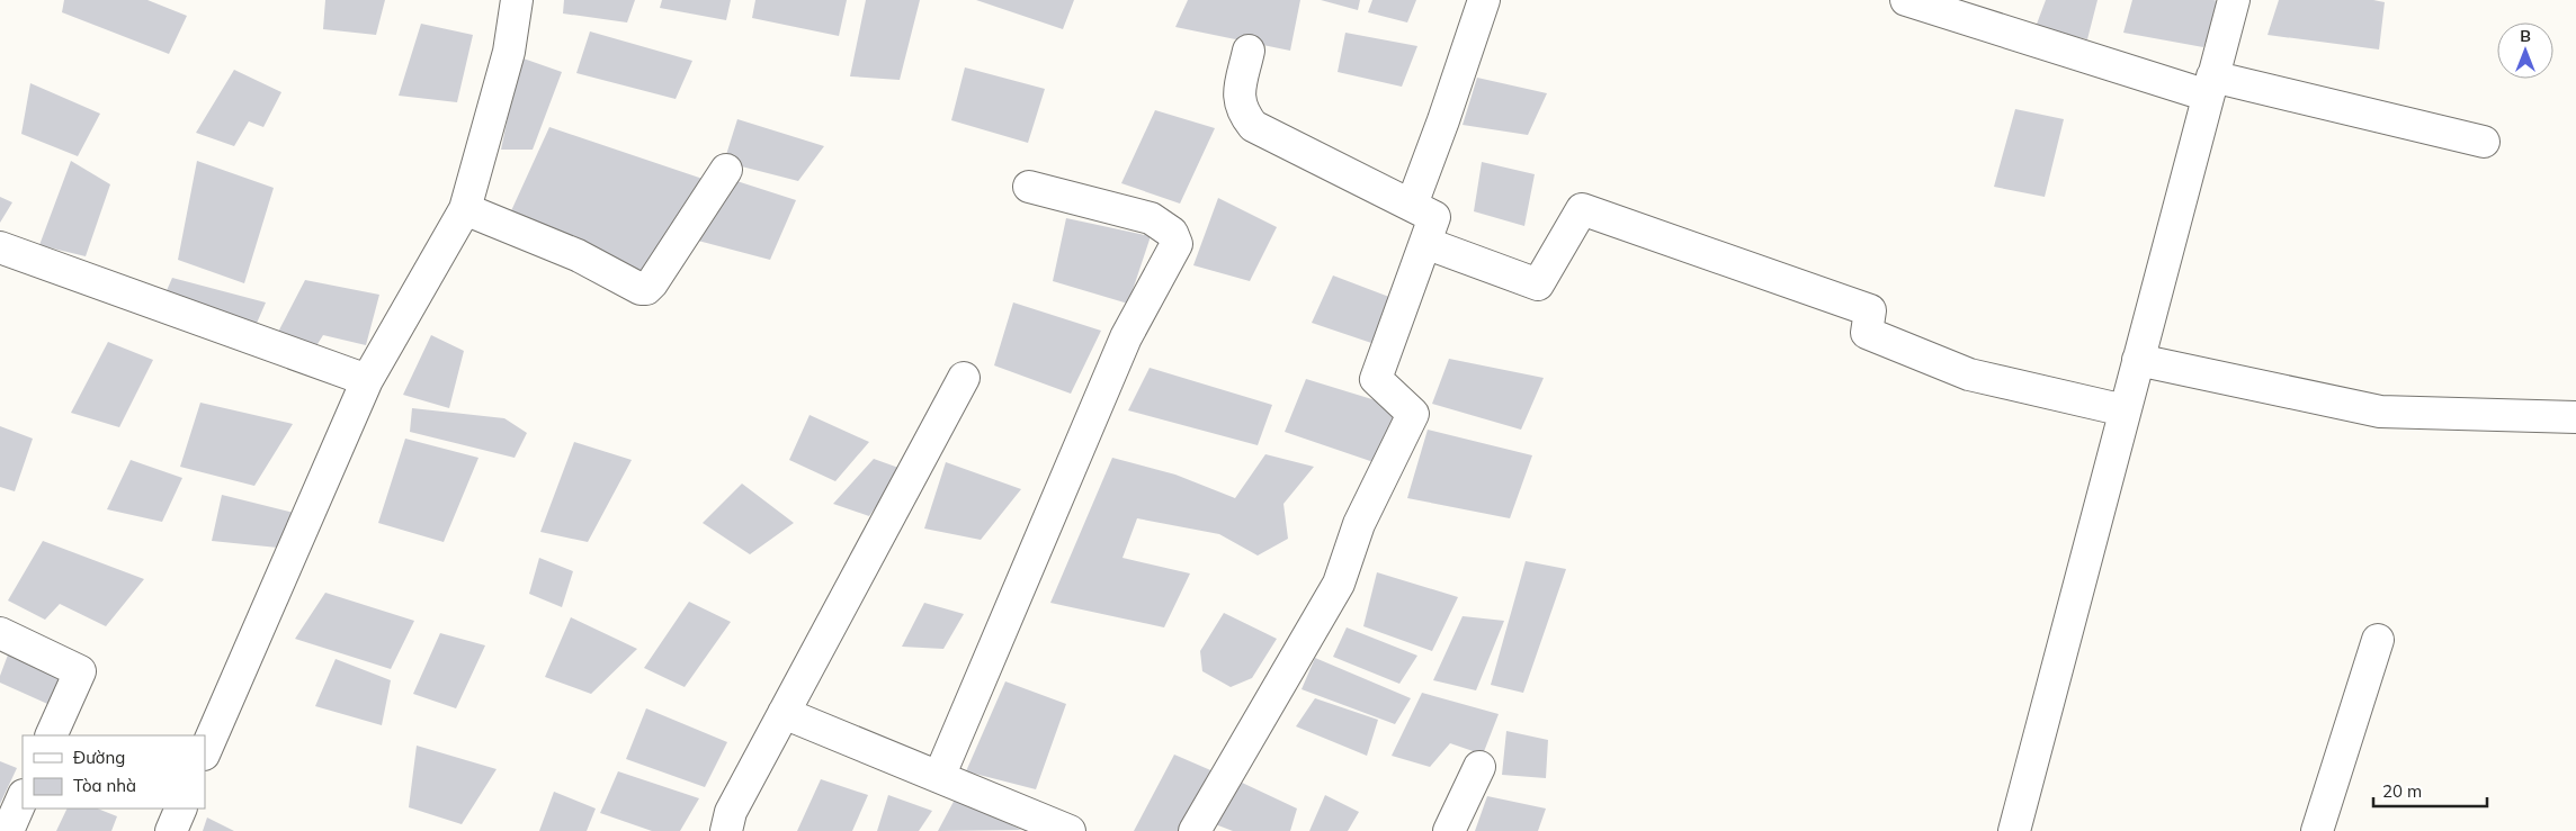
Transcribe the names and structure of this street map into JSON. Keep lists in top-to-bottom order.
{
  "legend": ["Đường", "Tòa nhà"],
  "scale_bar": "20 m",
  "north": "top"
}
